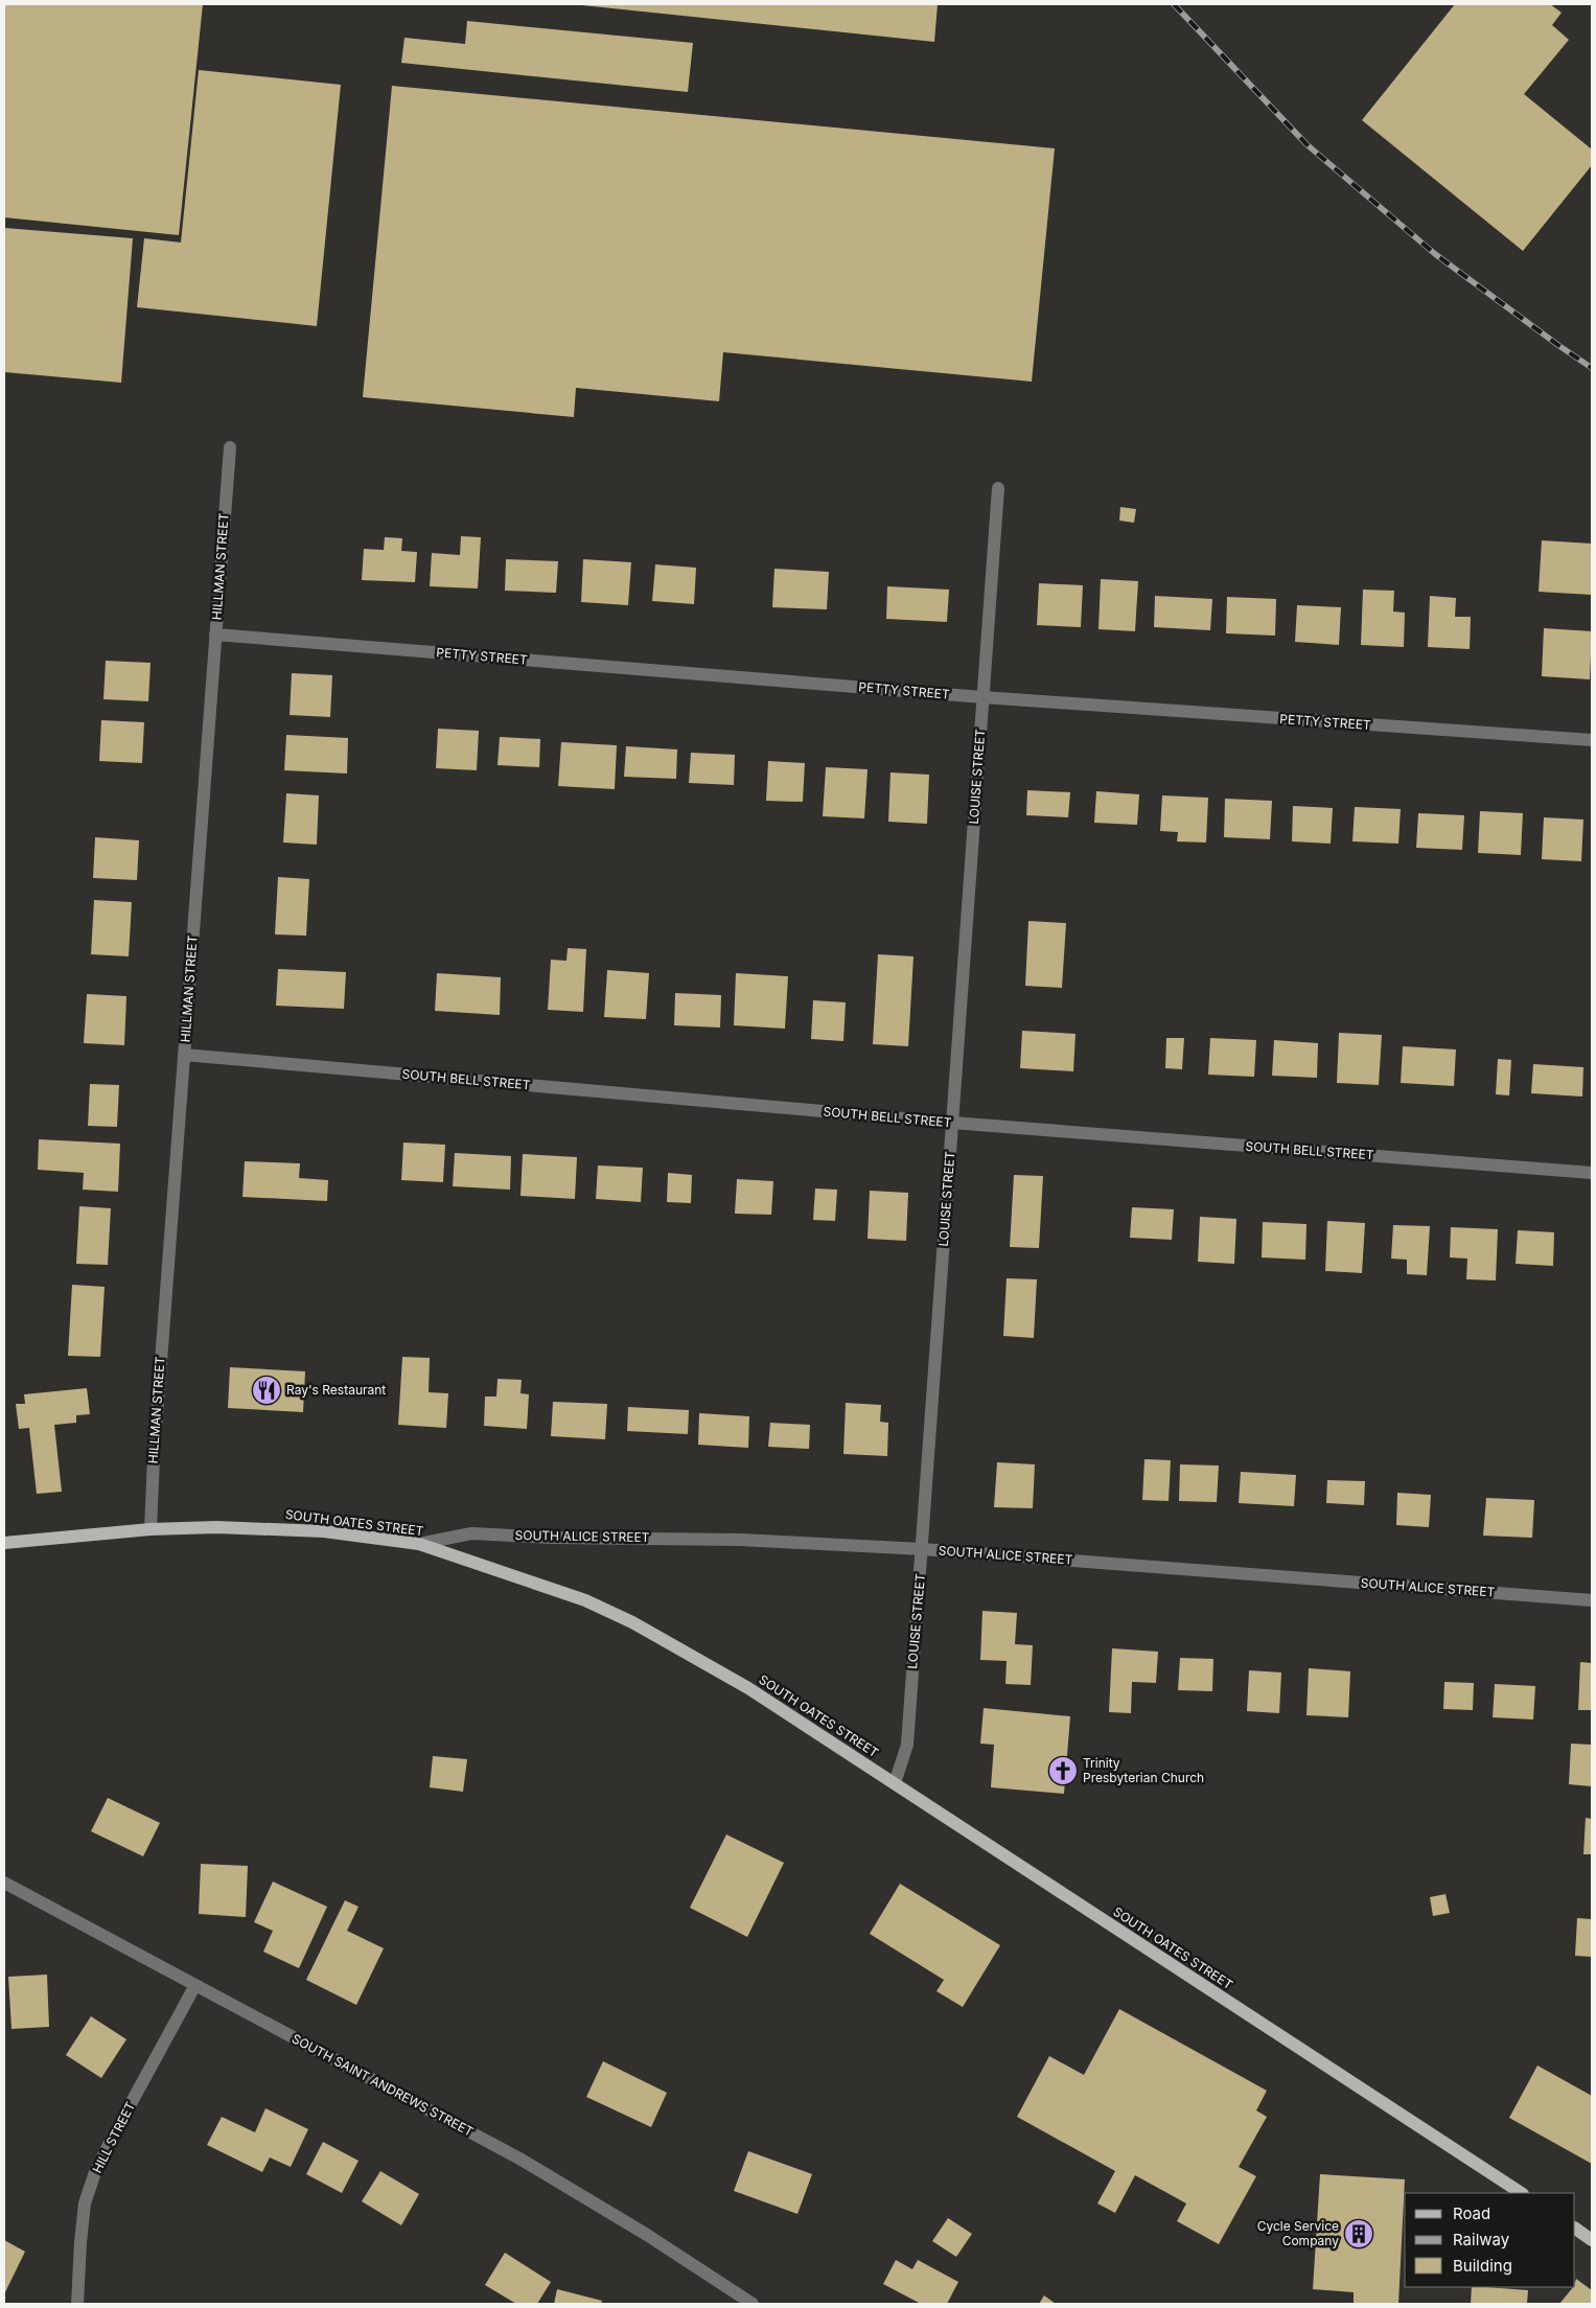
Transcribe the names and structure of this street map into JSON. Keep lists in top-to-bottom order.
{
  "streets": {
    "main road": ["SOUTH OATES STREET"],
    "street": [
      "HILLMAN STREET",
      "PETTY STREET",
      "LOUISE STREET",
      "SOUTH BELL STREET",
      "SOUTH ALICE STREET",
      "SOUTH SAINT ANDREWS STREET",
      "HILL STREET"
    ]
  },
  "crossings": [
    ["HILLMAN STREET", "PETTY STREET"],
    ["HILLMAN STREET", "SOUTH BELL STREET"],
    ["HILLMAN STREET", "SOUTH OATES STREET"],
    ["PETTY STREET", "LOUISE STREET"],
    ["LOUISE STREET", "SOUTH BELL STREET"],
    ["LOUISE STREET", "SOUTH OATES STREET"],
    ["LOUISE STREET", "SOUTH ALICE STREET"],
    ["SOUTH OATES STREET", "SOUTH ALICE STREET"],
    ["SOUTH SAINT ANDREWS STREET", "HILL STREET"]
  ],
  "places": {
    "restaurant": ["Ray's Restaurant"],
    "church": ["Trinity Presbyterian Church"],
    "building": ["Cycle Service Company"]
  },
  "legend": ["Road", "Railway", "Building"]
}
